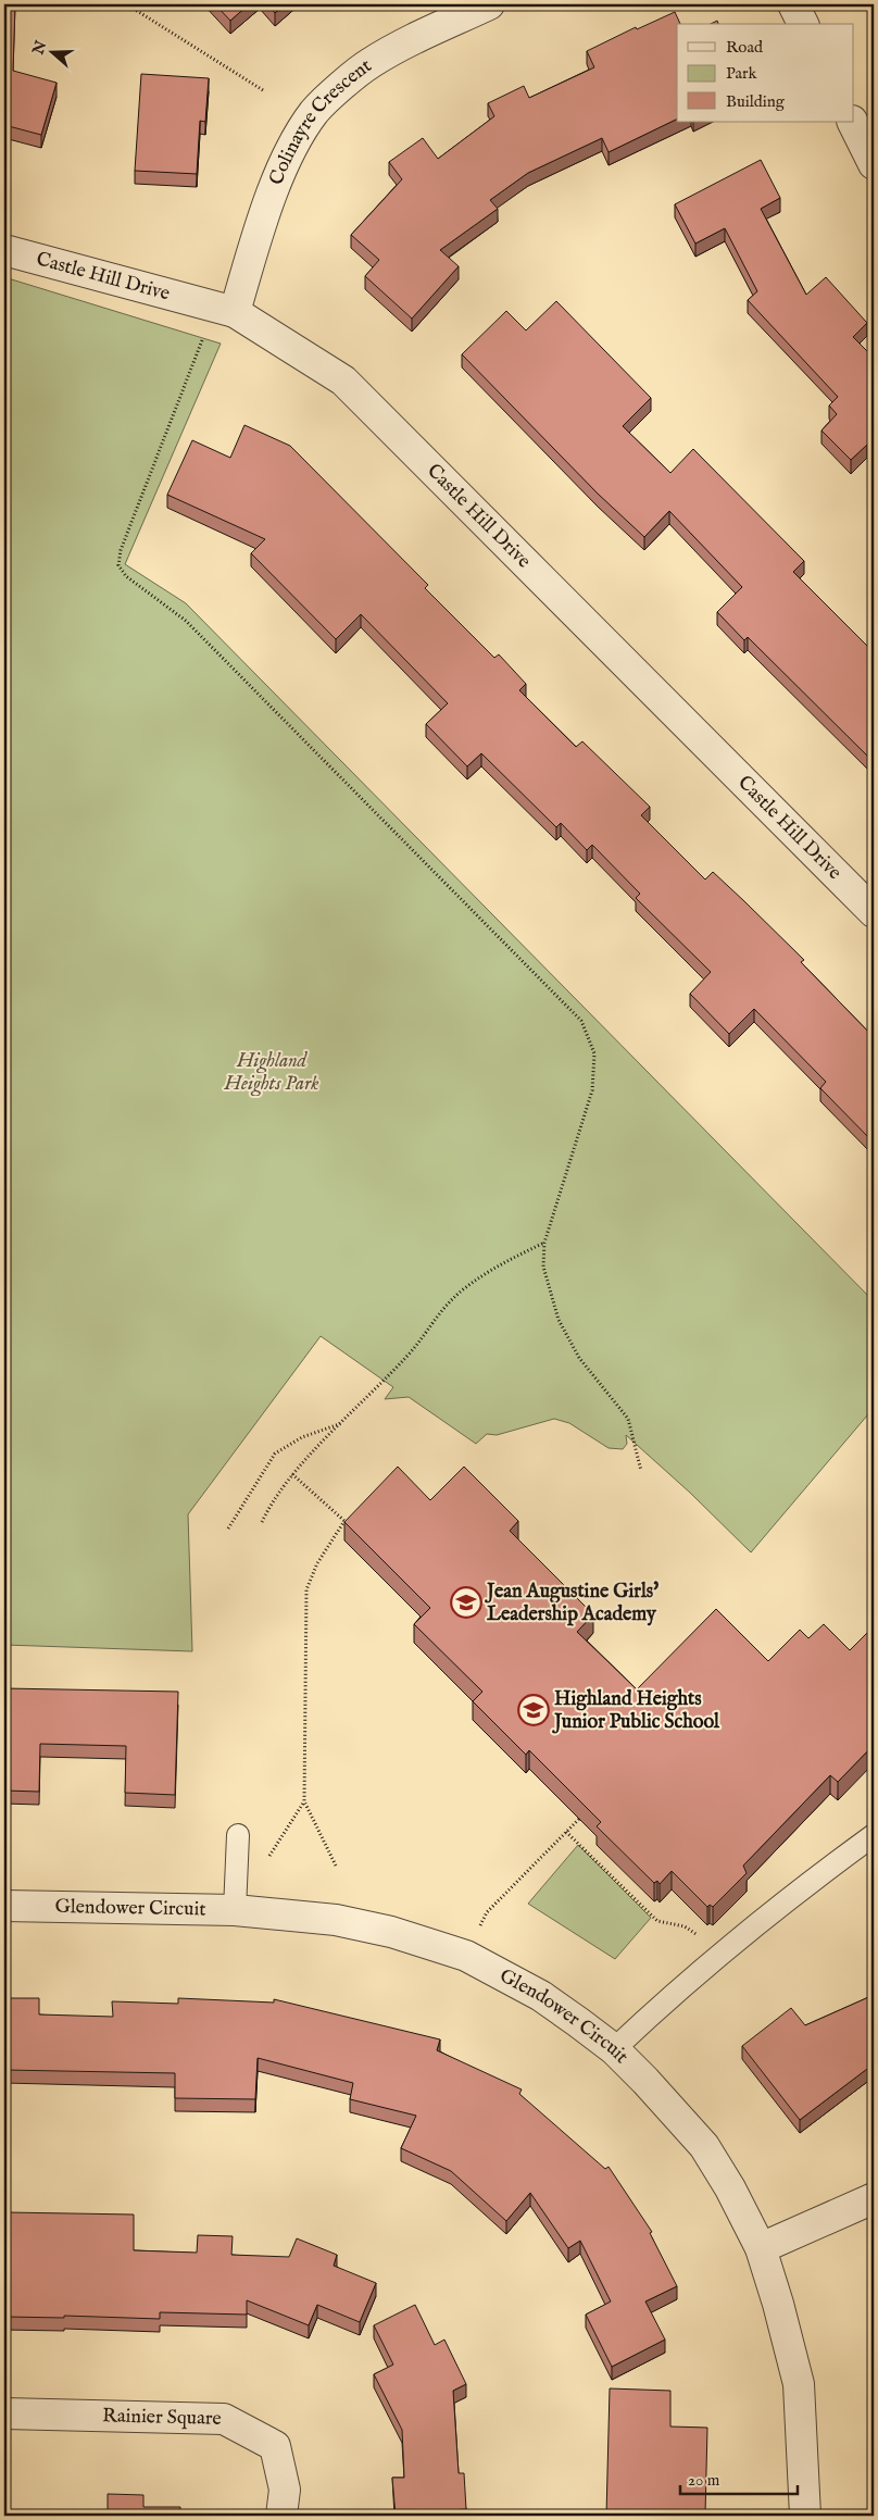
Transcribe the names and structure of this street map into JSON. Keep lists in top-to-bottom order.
{
  "streets": {
    "street": [
      "Colinayre Crescent",
      "Castle Hill Drive",
      "Glendower Circuit",
      "Rainier Square"
    ]
  },
  "crossings": [
    ["Colinayre Crescent", "Castle Hill Drive"]
  ],
  "parks": ["Highland Heights Park"],
  "places": {
    "school or university": ["Jean Augustine Girls' Leadership Academy", "Highland Heights Junior Public School"]
  },
  "legend": ["Road", "Park", "Building"],
  "scale_bar": "20 m",
  "north": "left"
}
